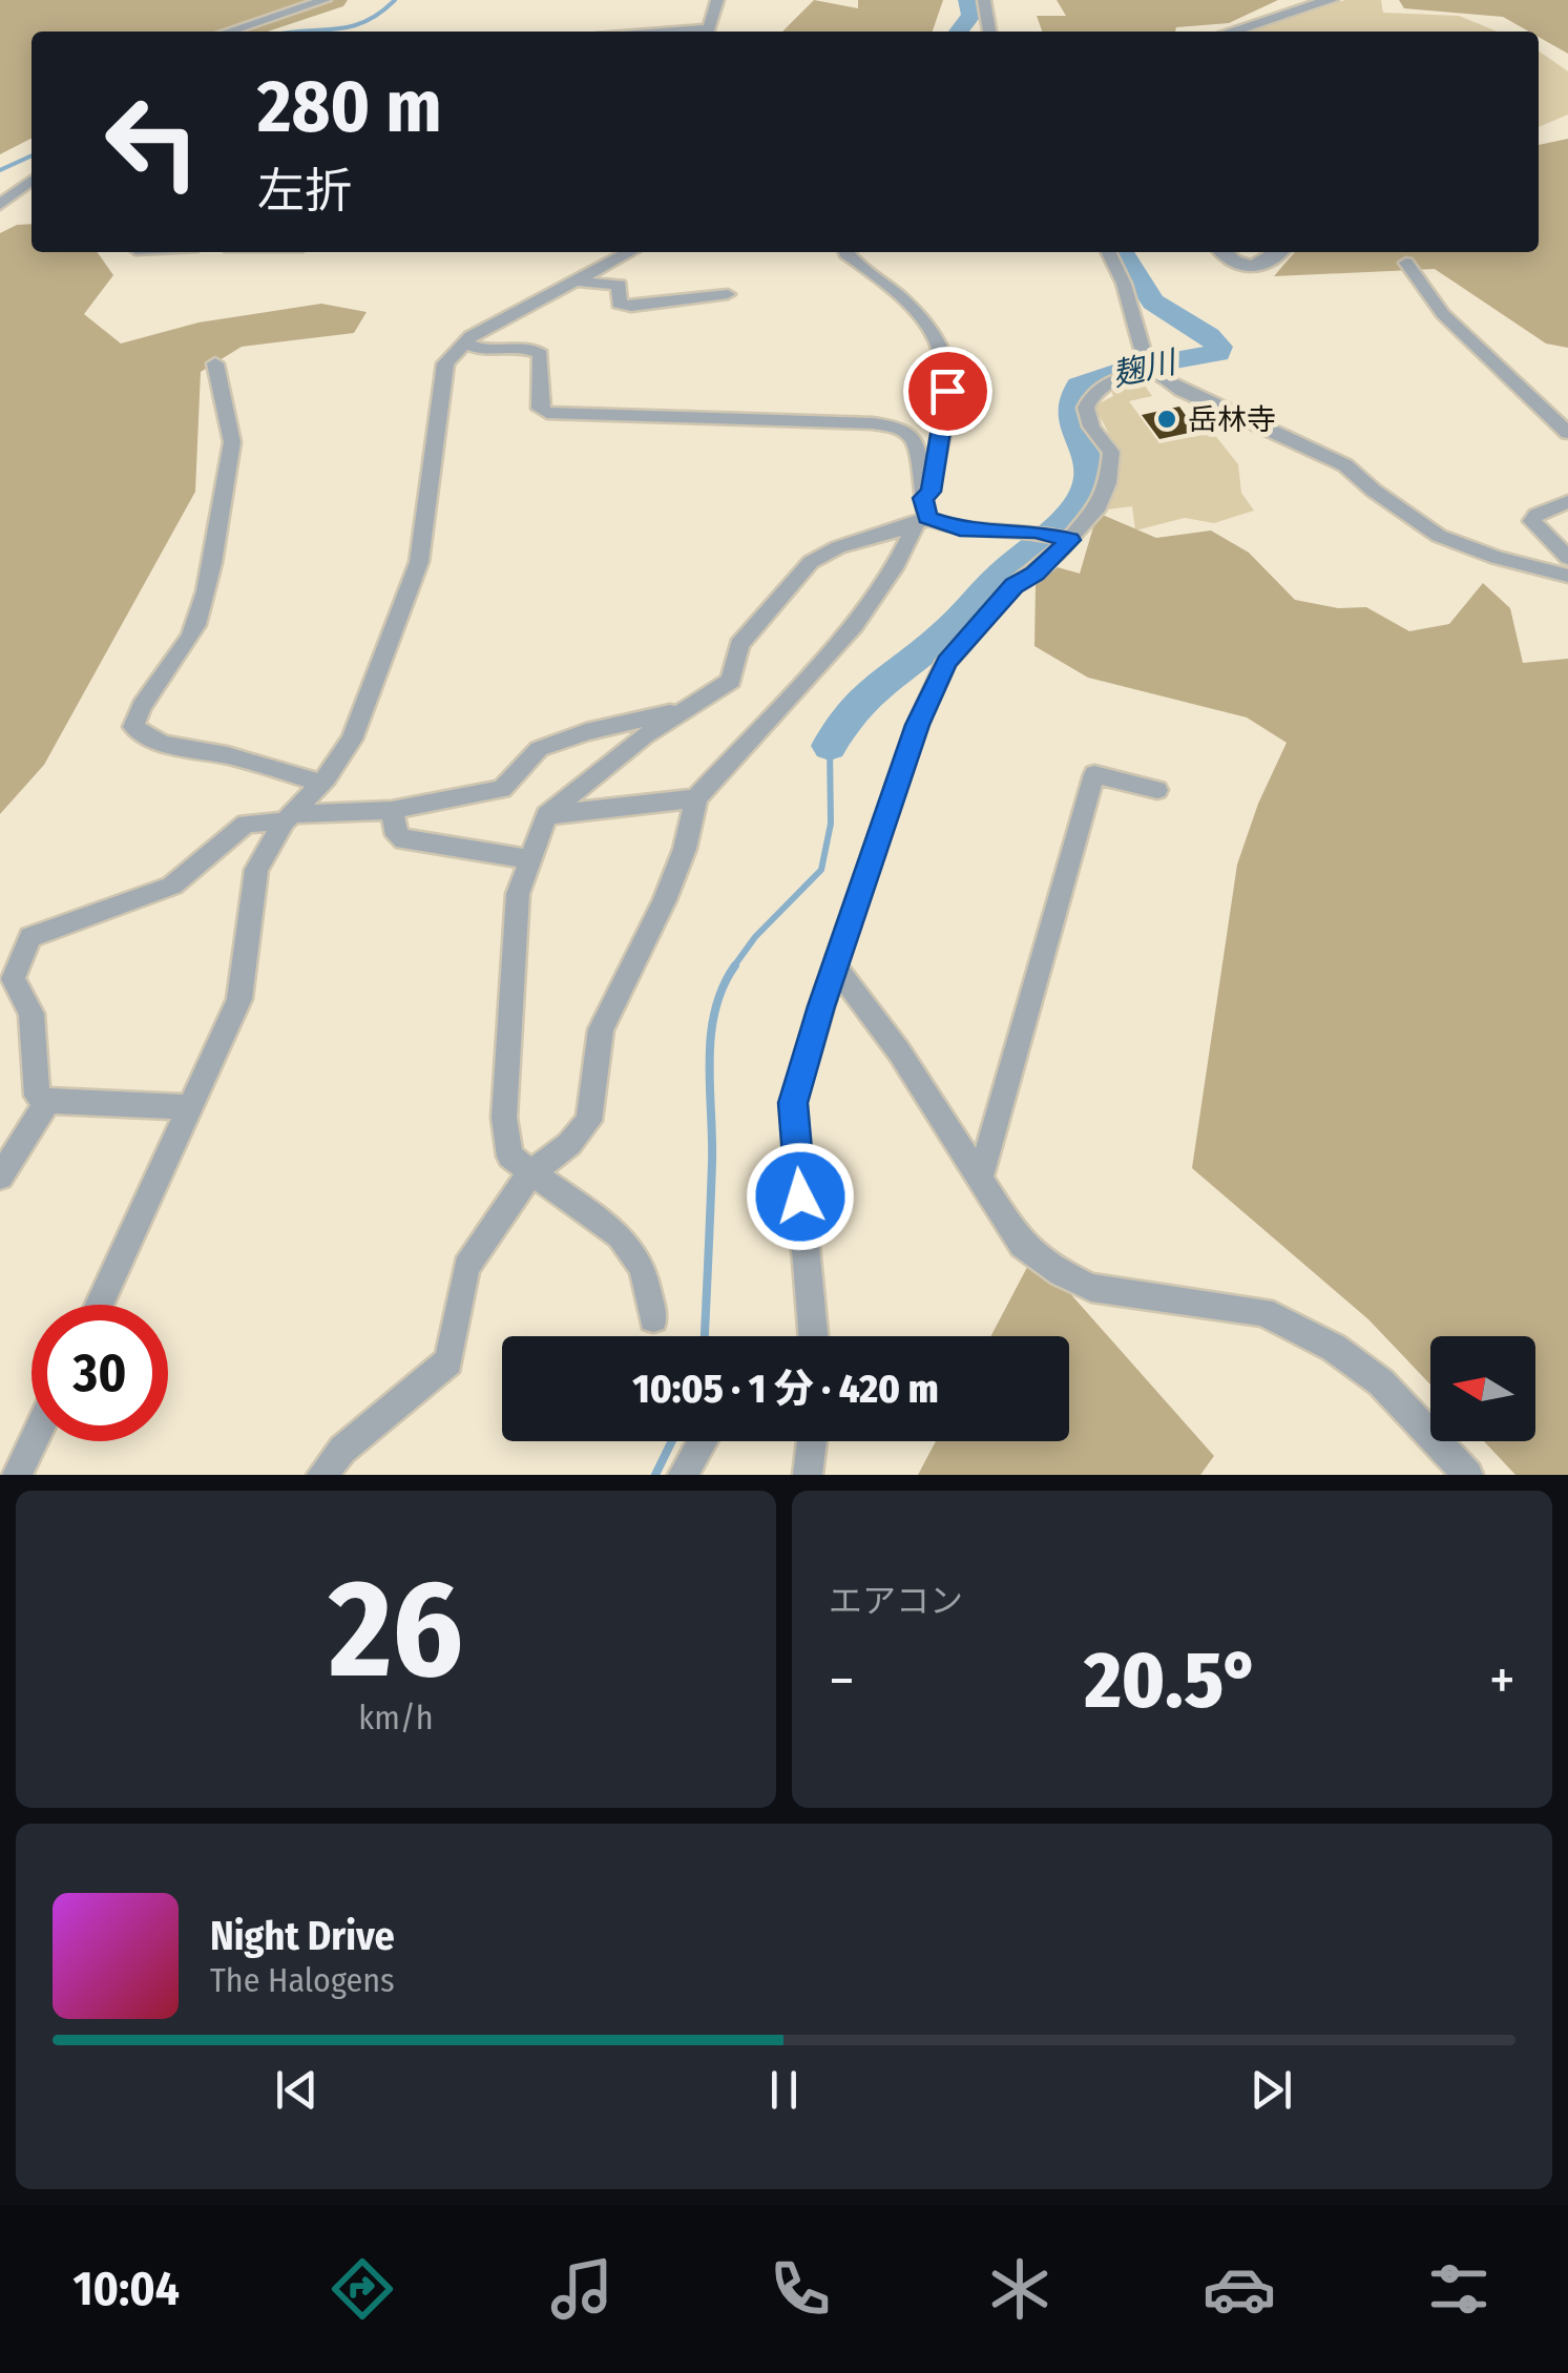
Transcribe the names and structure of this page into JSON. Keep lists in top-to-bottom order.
{
  "water": ["麹川"],
  "places": ["岳林寺"],
  "north": "left",
  "page": {
    "turn": ["280 m", "左折"],
    "limit": "30",
    "trip": "10:05 · 1 分 · 420 m",
    "tile": [
      ["26", "km/h"],
      "エアコン"
    ],
    "heat": ["−", "20.5°", "+"],
    "song": ["Night Drive", "The Halogens"],
    "tabs": "10:04"
  }
}
